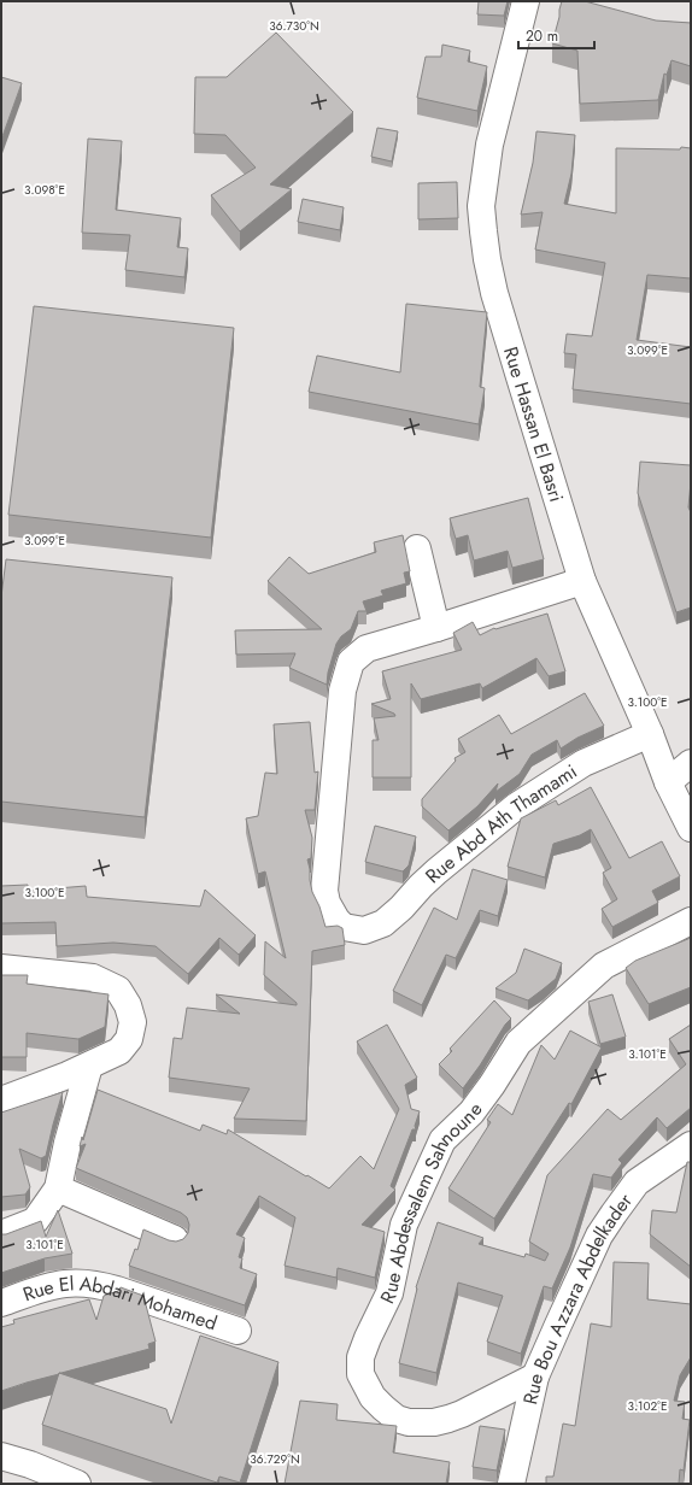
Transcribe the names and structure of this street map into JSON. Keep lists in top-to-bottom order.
{
  "streets": {
    "street": [
      "Rue Hassan El Basri",
      "Rue Abd Ath Thamami",
      "Rue Abdessalem Sahnoune",
      "Rue Bou Azzara Abdelkader",
      "Rue El Abdari Mohamed"
    ]
  },
  "crossings": [
    ["Rue Hassan El Basri", "Rue Abd Ath Thamami"],
    ["Rue Abdessalem Sahnoune", "Rue Bou Azzara Abdelkader"]
  ],
  "scale_bar": "20 m",
  "coordinates": [
    "36.730°N",
    "3.098°E",
    "3.099°E",
    "3.100°E",
    "3.101°E",
    "3.102°E",
    "36.729°N"
  ]
}
